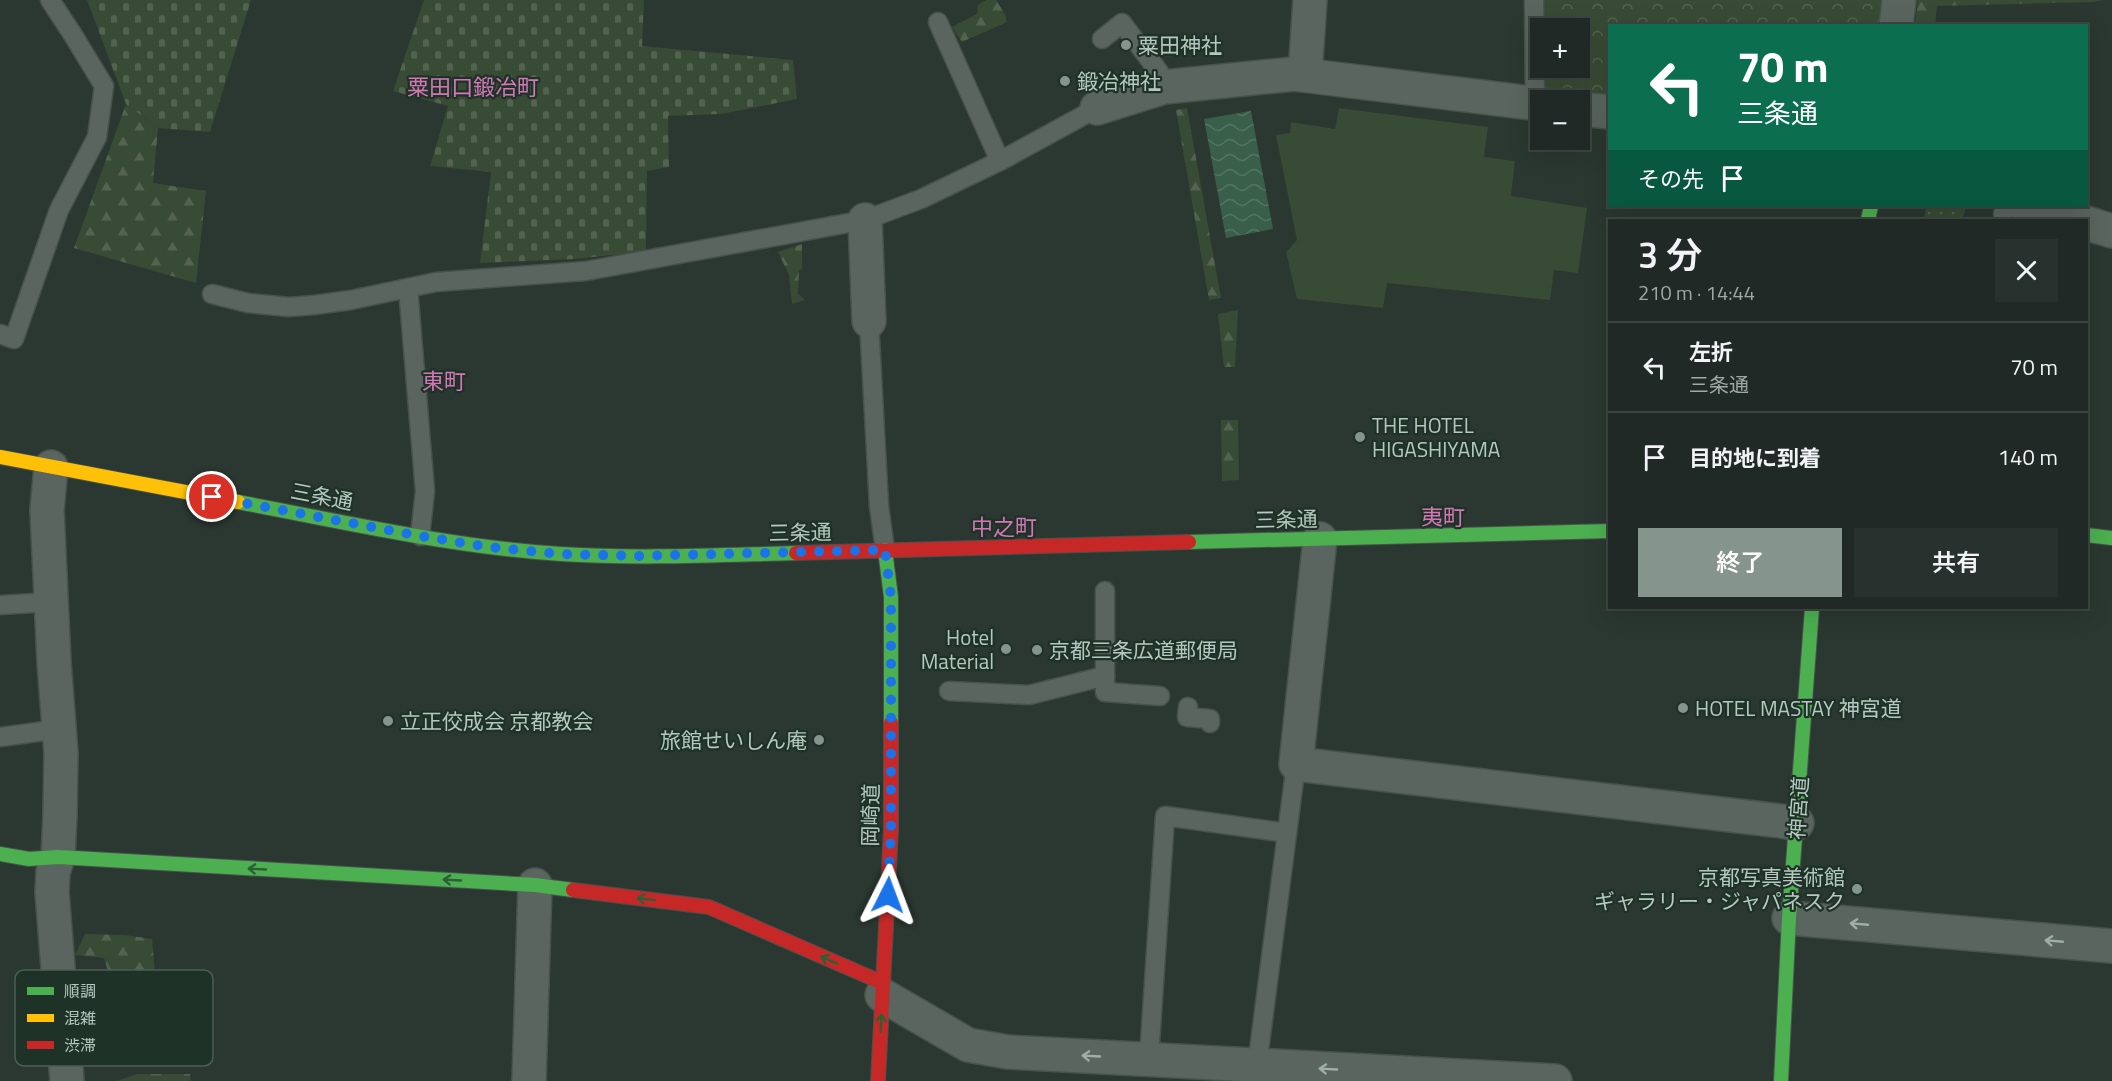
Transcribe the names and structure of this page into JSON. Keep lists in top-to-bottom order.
{
  "streets": {
    "street": ["三条通", "神宮道", "岡崎道"]
  },
  "crossings": [
    ["三条通", "岡崎道"]
  ],
  "districts": [
    "粟田口鍛冶町",
    "東町",
    "夷町",
    "中之町"
  ],
  "places": [
    "粟田神社",
    "鍛冶神社",
    "THE HOTEL HIGASHIYAMA",
    "Hotel Material",
    "京都三条広道郵便局",
    "HOTEL MASTAY 神宮道",
    "立正佼成会 京都教会",
    "旅館せいしん庵",
    "京都写真美術館 ギャラリー・ジャパネスク"
  ],
  "legend": ["順調", "混雑", "渋滞"],
  "page": {
    "map_buttons": ["+", "−"],
    "turn": ["70 m", "三条通"],
    "then": "その先",
    "heading": ["3 分", "210 m · 14:44"],
    "list": [
      {
        "name": "左折",
        "note": "三条通",
        "value": "70 m"
      },
      {
        "name": "目的地に到着",
        "value": "140 m"
      }
    ],
    "buttons": ["終了", "共有"]
  }
}
